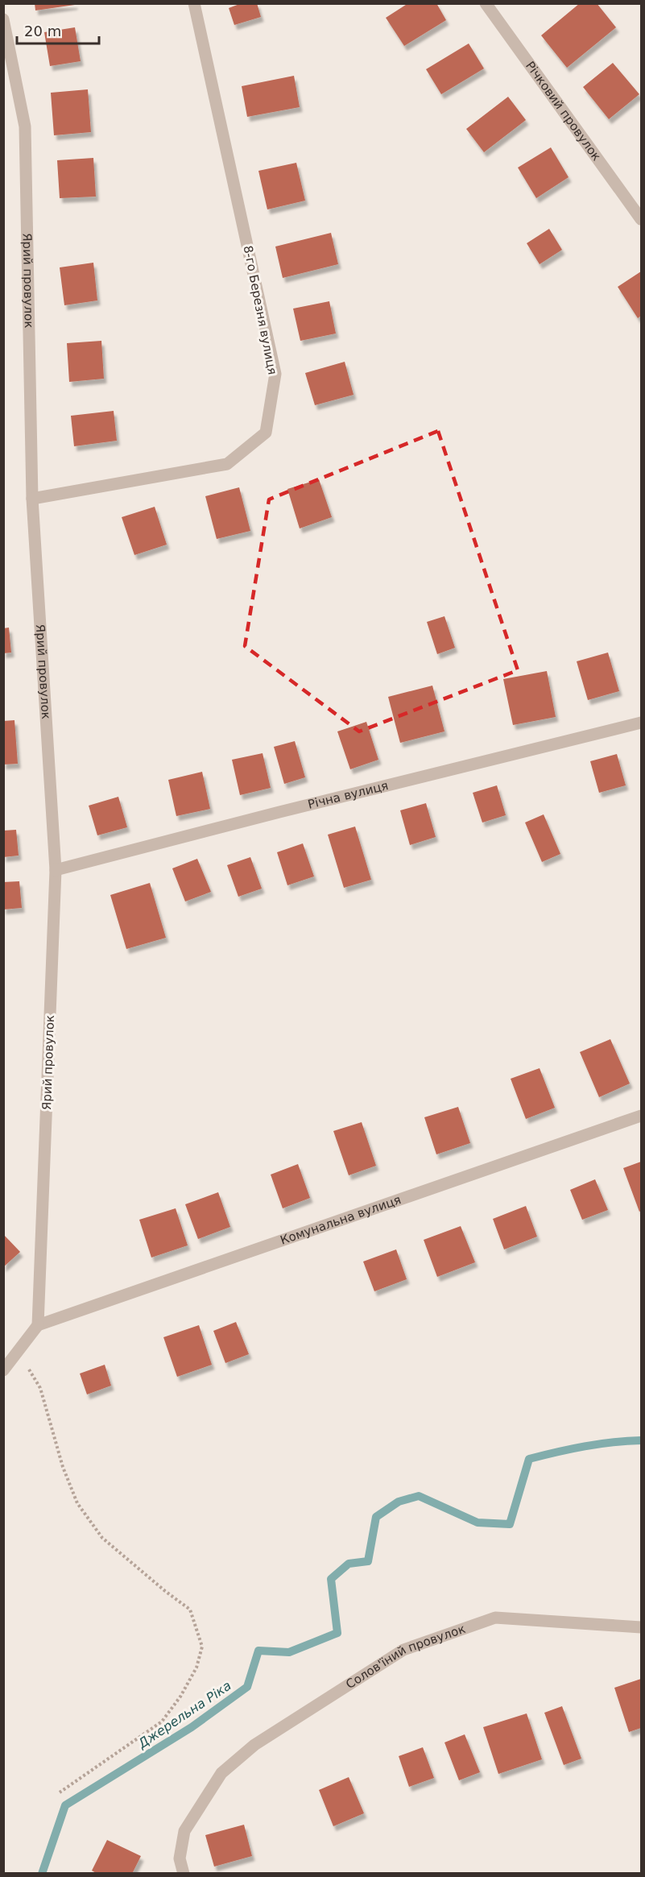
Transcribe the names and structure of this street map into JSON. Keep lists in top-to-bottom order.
{
  "streets": {
    "street": [
      "Річковий провулок",
      "Ярий провулок",
      "8-го Березня вулиця",
      "Річна вулиця",
      "Комунальна вулиця",
      "Солов'їний провулок"
    ]
  },
  "crossings": [
    ["Ярий провулок", "8-го Березня вулиця"],
    ["Ярий провулок", "Річна вулиця"],
    ["Ярий провулок", "Комунальна вулиця"]
  ],
  "water": ["Джерельна Ріка"],
  "scale_bar": "20 m"
}
